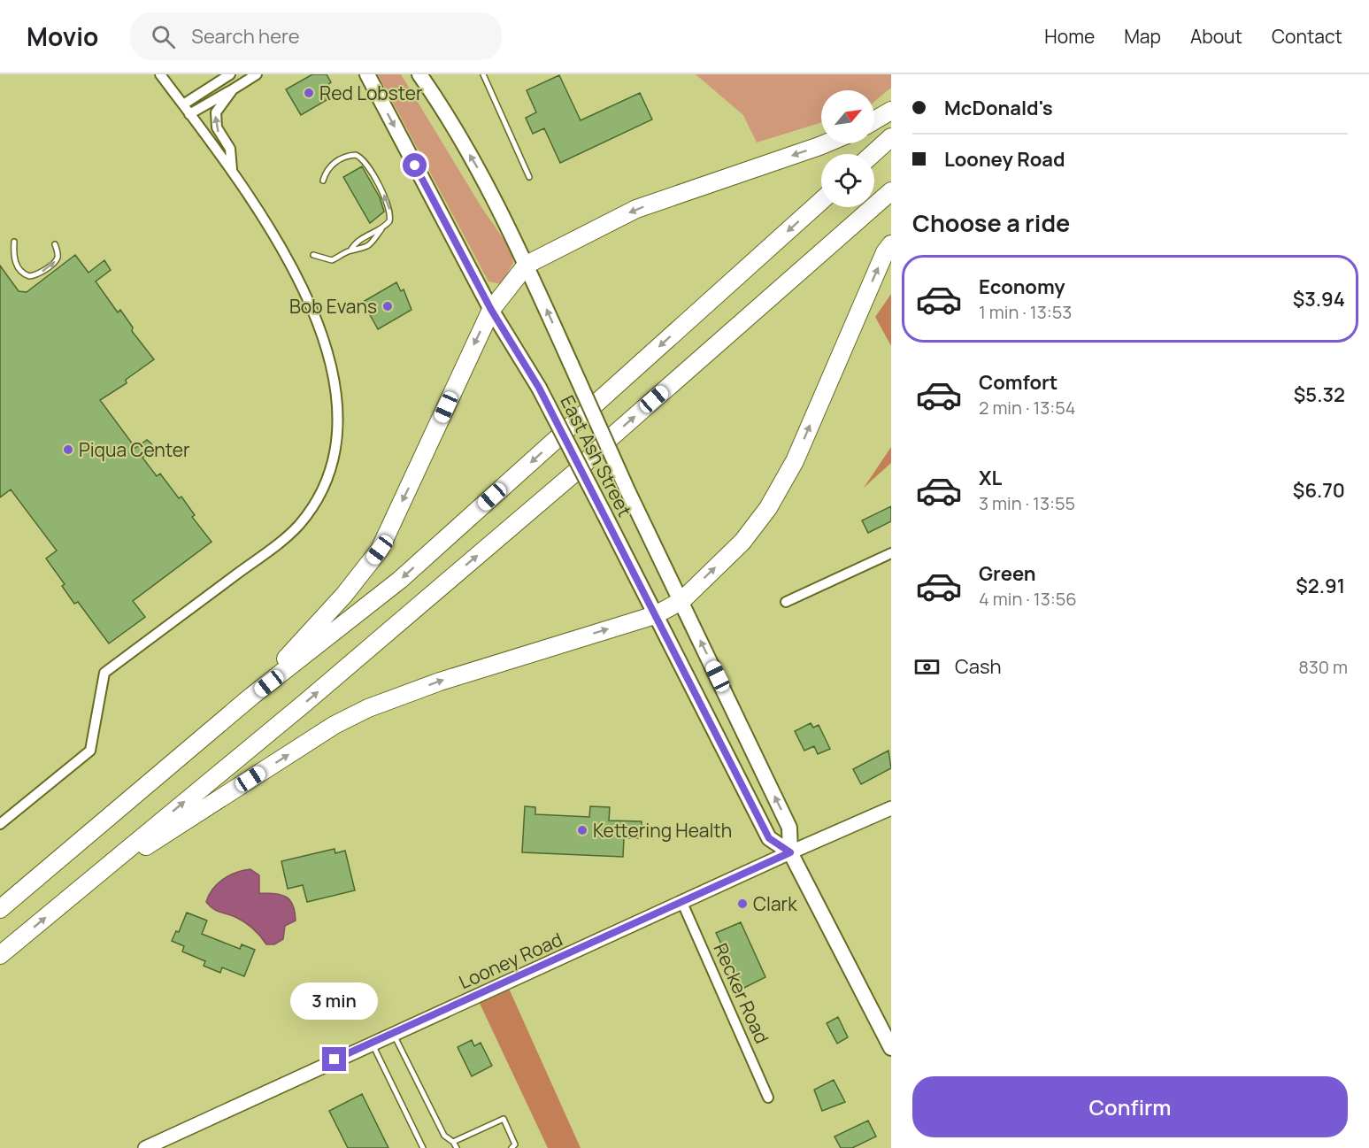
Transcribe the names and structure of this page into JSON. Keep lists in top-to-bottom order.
{
  "streets": {
    "main road": ["East Ash Street"],
    "street": ["Looney Road", "Recker Road"]
  },
  "crossings": [
    ["East Ash Street", "Looney Road"],
    ["Looney Road", "Recker Road"]
  ],
  "places": [
    "Red Lobster",
    "Bob Evans",
    "Piqua Center",
    "Kettering Health",
    "Clark"
  ],
  "north": "top right",
  "page": {
    "header": "Movio",
    "search": "Search here",
    "nav": [
      "Home",
      "Map",
      "About",
      "Contact"
    ],
    "banner": ["McDonald's", "Looney Road"],
    "heading": "Choose a ride",
    "list": [
      {
        "name": "Economy",
        "note": "1 min · 13:53",
        "value": "$3.94"
      },
      {
        "name": "Comfort",
        "note": "2 min · 13:54",
        "value": "$5.32"
      },
      {
        "name": "XL",
        "note": "3 min · 13:55",
        "value": "$6.70"
      },
      {
        "name": "Green",
        "note": "4 min · 13:56",
        "value": "$2.91"
      }
    ],
    "pay": ["Cash", "830 m"],
    "bubble": "3 min",
    "buttons": "Confirm"
  }
}
